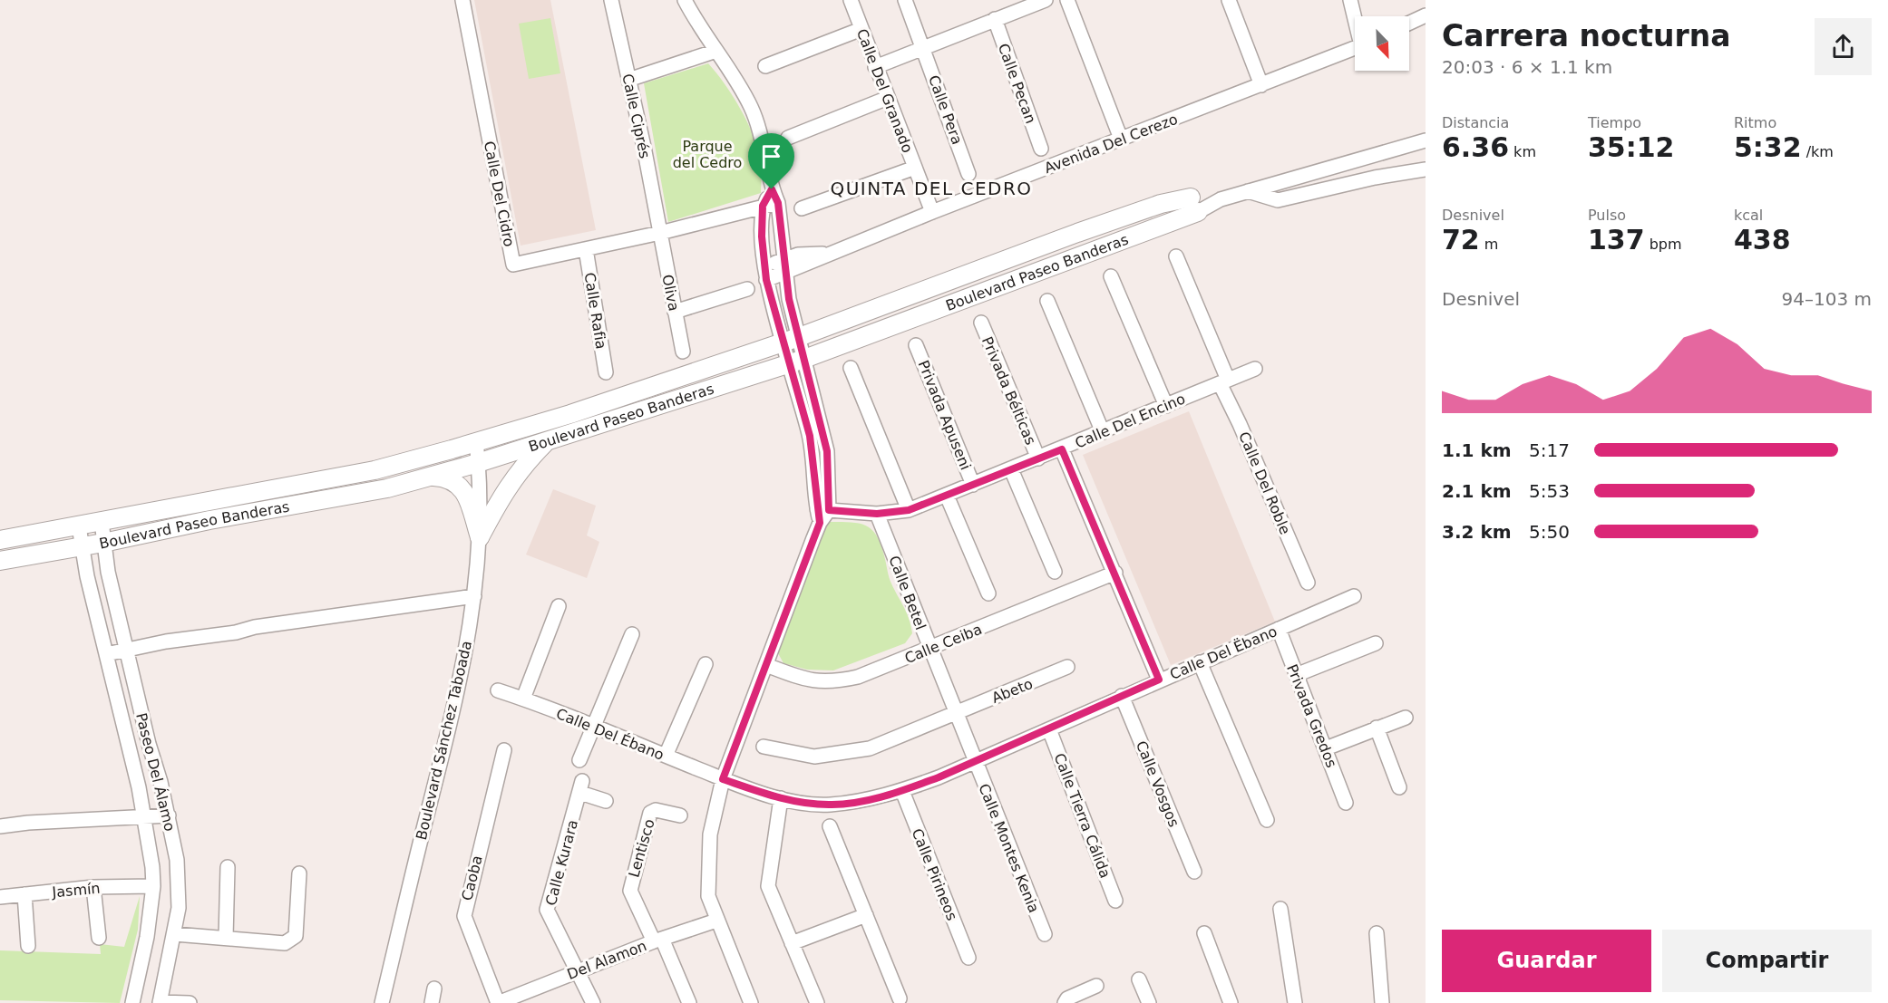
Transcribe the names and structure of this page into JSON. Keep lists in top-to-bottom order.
{
  "streets": {
    "main road": ["Boulevard Paseo Banderas"],
    "street": [
      "Calle Pecan",
      "Calle Del Granado",
      "Calle Pera",
      "Calle Ciprés",
      "Avenida Del Cerezo",
      "Calle Del Cidro",
      "Oliva",
      "Calle Rafia",
      "Privada Bélticas",
      "Privada Apuseni",
      "Calle Del Encino",
      "Calle Del Roble",
      "Calle Betel",
      "Calle Ceiba",
      "Calle Del Ëbano",
      "Abeto",
      "Privada Gredos",
      "Calle Del Ébano",
      "Boulevard Sánchez Taboada",
      "Paseo Del Álamo",
      "Calle Vosgos",
      "Calle Tierra Cálida",
      "Lentisco",
      "Calle Montes Kenia",
      "Calle Kurara",
      "Calle Pirineos",
      "Caoba",
      "Jasmín",
      "Del Alamon"
    ]
  },
  "crossings": [
    ["Calle Del Granado", "Avenida Del Cerezo"],
    ["Calle Ciprés", "Calle Del Cidro"],
    ["Calle Ciprés", "Oliva"],
    ["Calle Del Cidro", "Oliva"],
    ["Calle Del Cidro", "Calle Rafia"],
    ["Boulevard Paseo Banderas", "Boulevard Sánchez Taboada"],
    ["Boulevard Paseo Banderas", "Paseo Del Álamo"],
    ["Privada Bélticas", "Calle Del Encino"],
    ["Privada Apuseni", "Calle Del Encino"],
    ["Calle Del Encino", "Calle Del Roble"],
    ["Calle Del Encino", "Calle Betel"],
    ["Calle Betel", "Calle Ceiba"],
    ["Calle Betel", "Calle Del Ëbano"],
    ["Calle Betel", "Abeto"],
    ["Calle Betel", "Calle Montes Kenia"],
    ["Calle Del Ëbano", "Privada Gredos"],
    ["Calle Del Ëbano", "Calle Del Ébano"],
    ["Calle Del Ëbano", "Calle Vosgos"],
    ["Calle Del Ëbano", "Calle Tierra Cálida"],
    ["Calle Del Ëbano", "Calle Montes Kenia"],
    ["Calle Del Ëbano", "Calle Pirineos"],
    ["Calle Del Ébano", "Calle Pirineos"],
    ["Paseo Del Álamo", "Jasmín"],
    ["Lentisco", "Del Alamon"],
    ["Calle Kurara", "Del Alamon"],
    ["Caoba", "Del Alamon"]
  ],
  "districts": ["QUINTA DEL CEDRO"],
  "parks": ["Parque del Cedro"],
  "north": "bottom right",
  "page": {
    "heading": ["Carrera nocturna", "20:03 · 6 × 1.1 km"],
    "stats": [
      ["Distancia", "6.36 km"],
      ["Tiempo", "35:12"],
      ["Ritmo", "5:32 /km"],
      ["Desnivel", "72 m"],
      ["Pulso", "137 bpm"],
      ["kcal", "438"]
    ],
    "chart": ["Desnivel", "94–103 m"],
    "list": [
      {
        "name": "1.1 km",
        "note": "5:17"
      },
      {
        "name": "2.1 km",
        "note": "5:53"
      },
      {
        "name": "3.2 km",
        "note": "5:50"
      }
    ],
    "buttons": ["Guardar", "Compartir"]
  }
}
